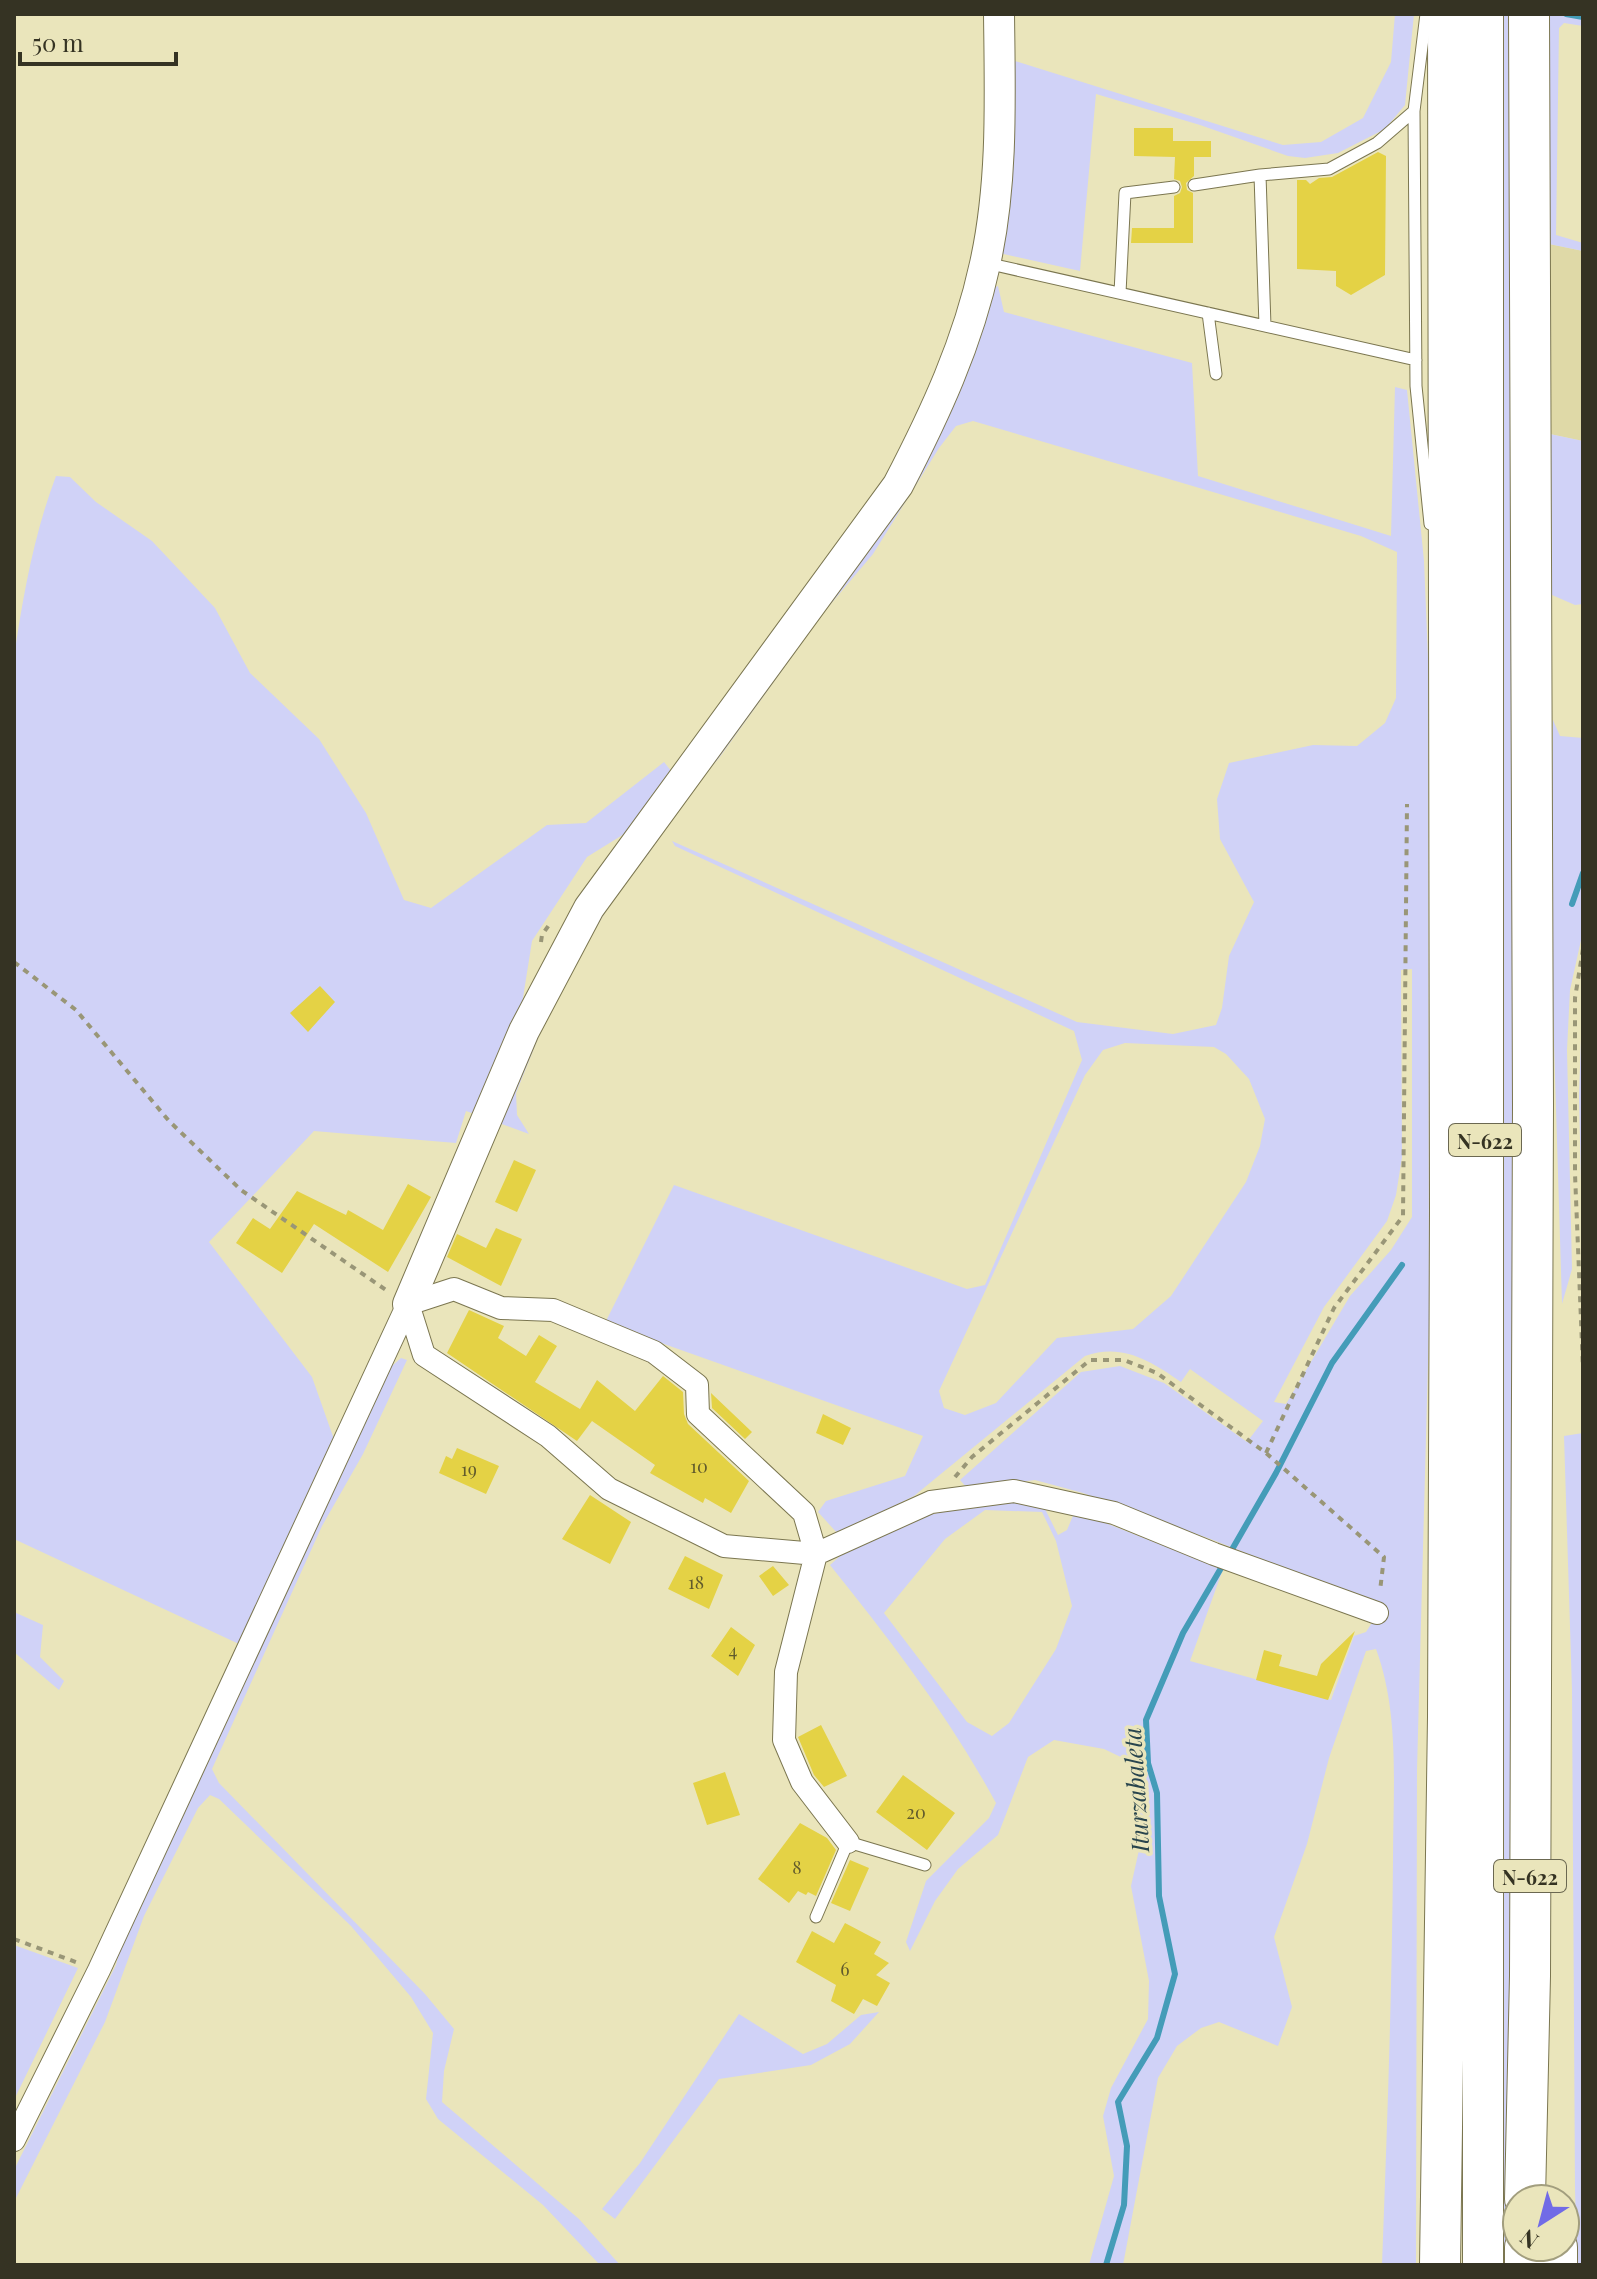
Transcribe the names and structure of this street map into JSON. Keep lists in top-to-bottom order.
{
  "streets": {
    "highway": ["N-622"]
  },
  "water": ["Iturzabaleta"],
  "house_numbers": [
    "10",
    "19",
    "18",
    "4",
    "20",
    "8",
    "6"
  ],
  "scale_bar": "50 m",
  "north": "bottom left"
}
